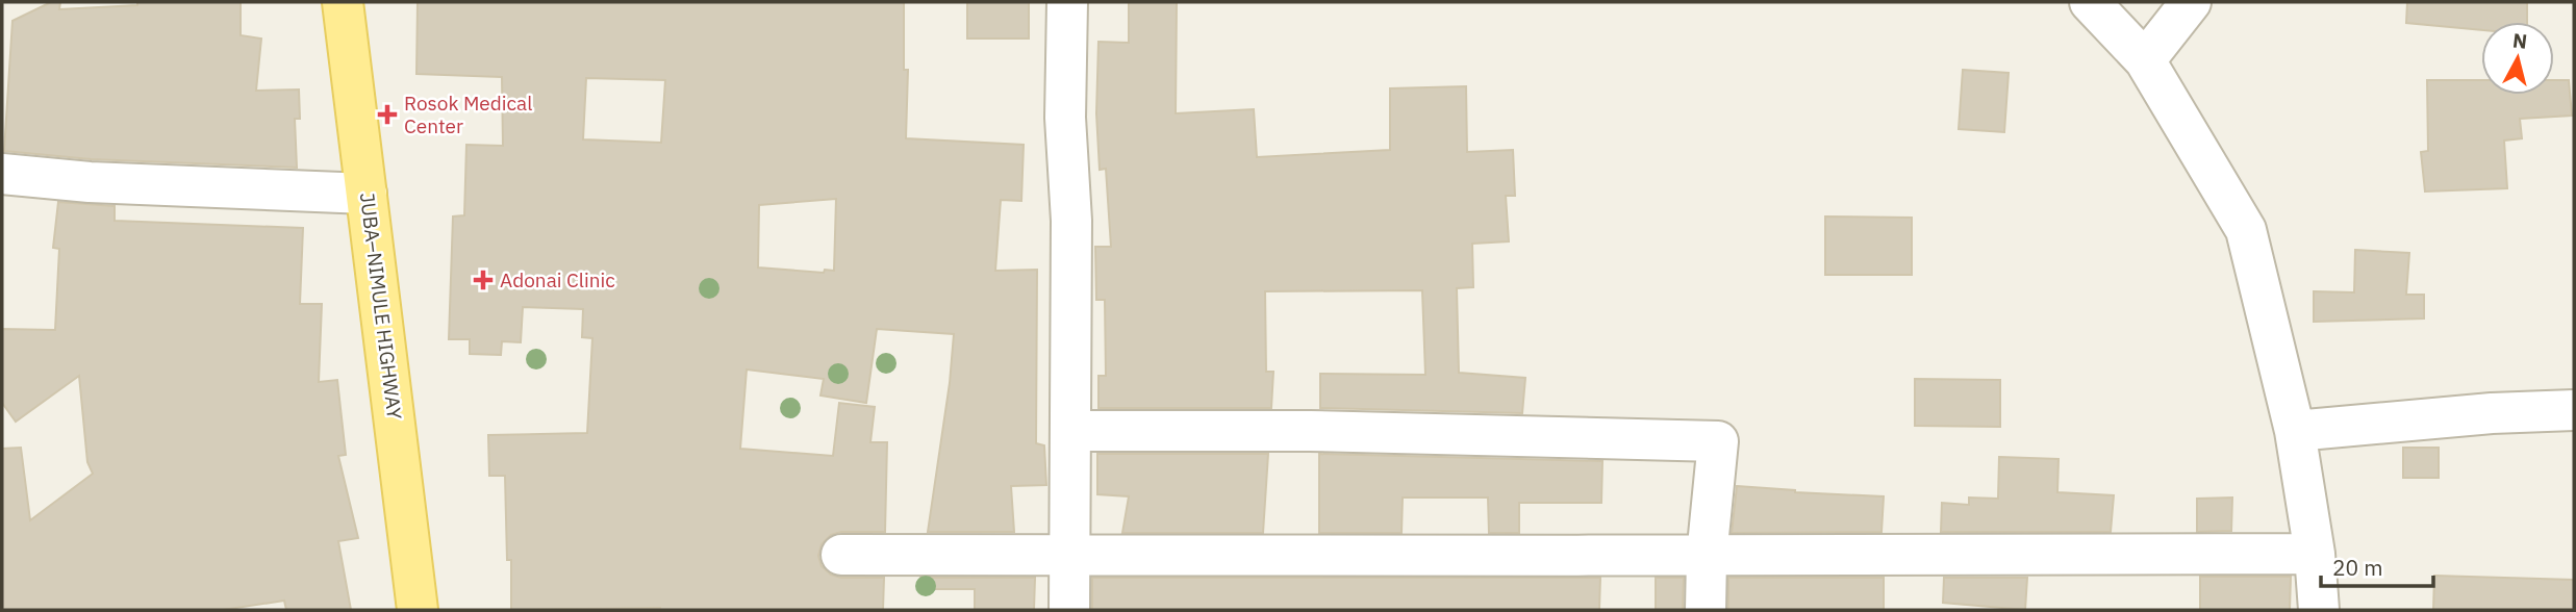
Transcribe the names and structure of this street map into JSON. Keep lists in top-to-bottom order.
{
  "streets": {
    "main road": ["JUBA–NIMULE HIGHWAY"]
  },
  "places": {
    "health": ["Rosok Medical Center", "Adonai Clinic"]
  },
  "scale_bar": "20 m",
  "north": "top"
}
